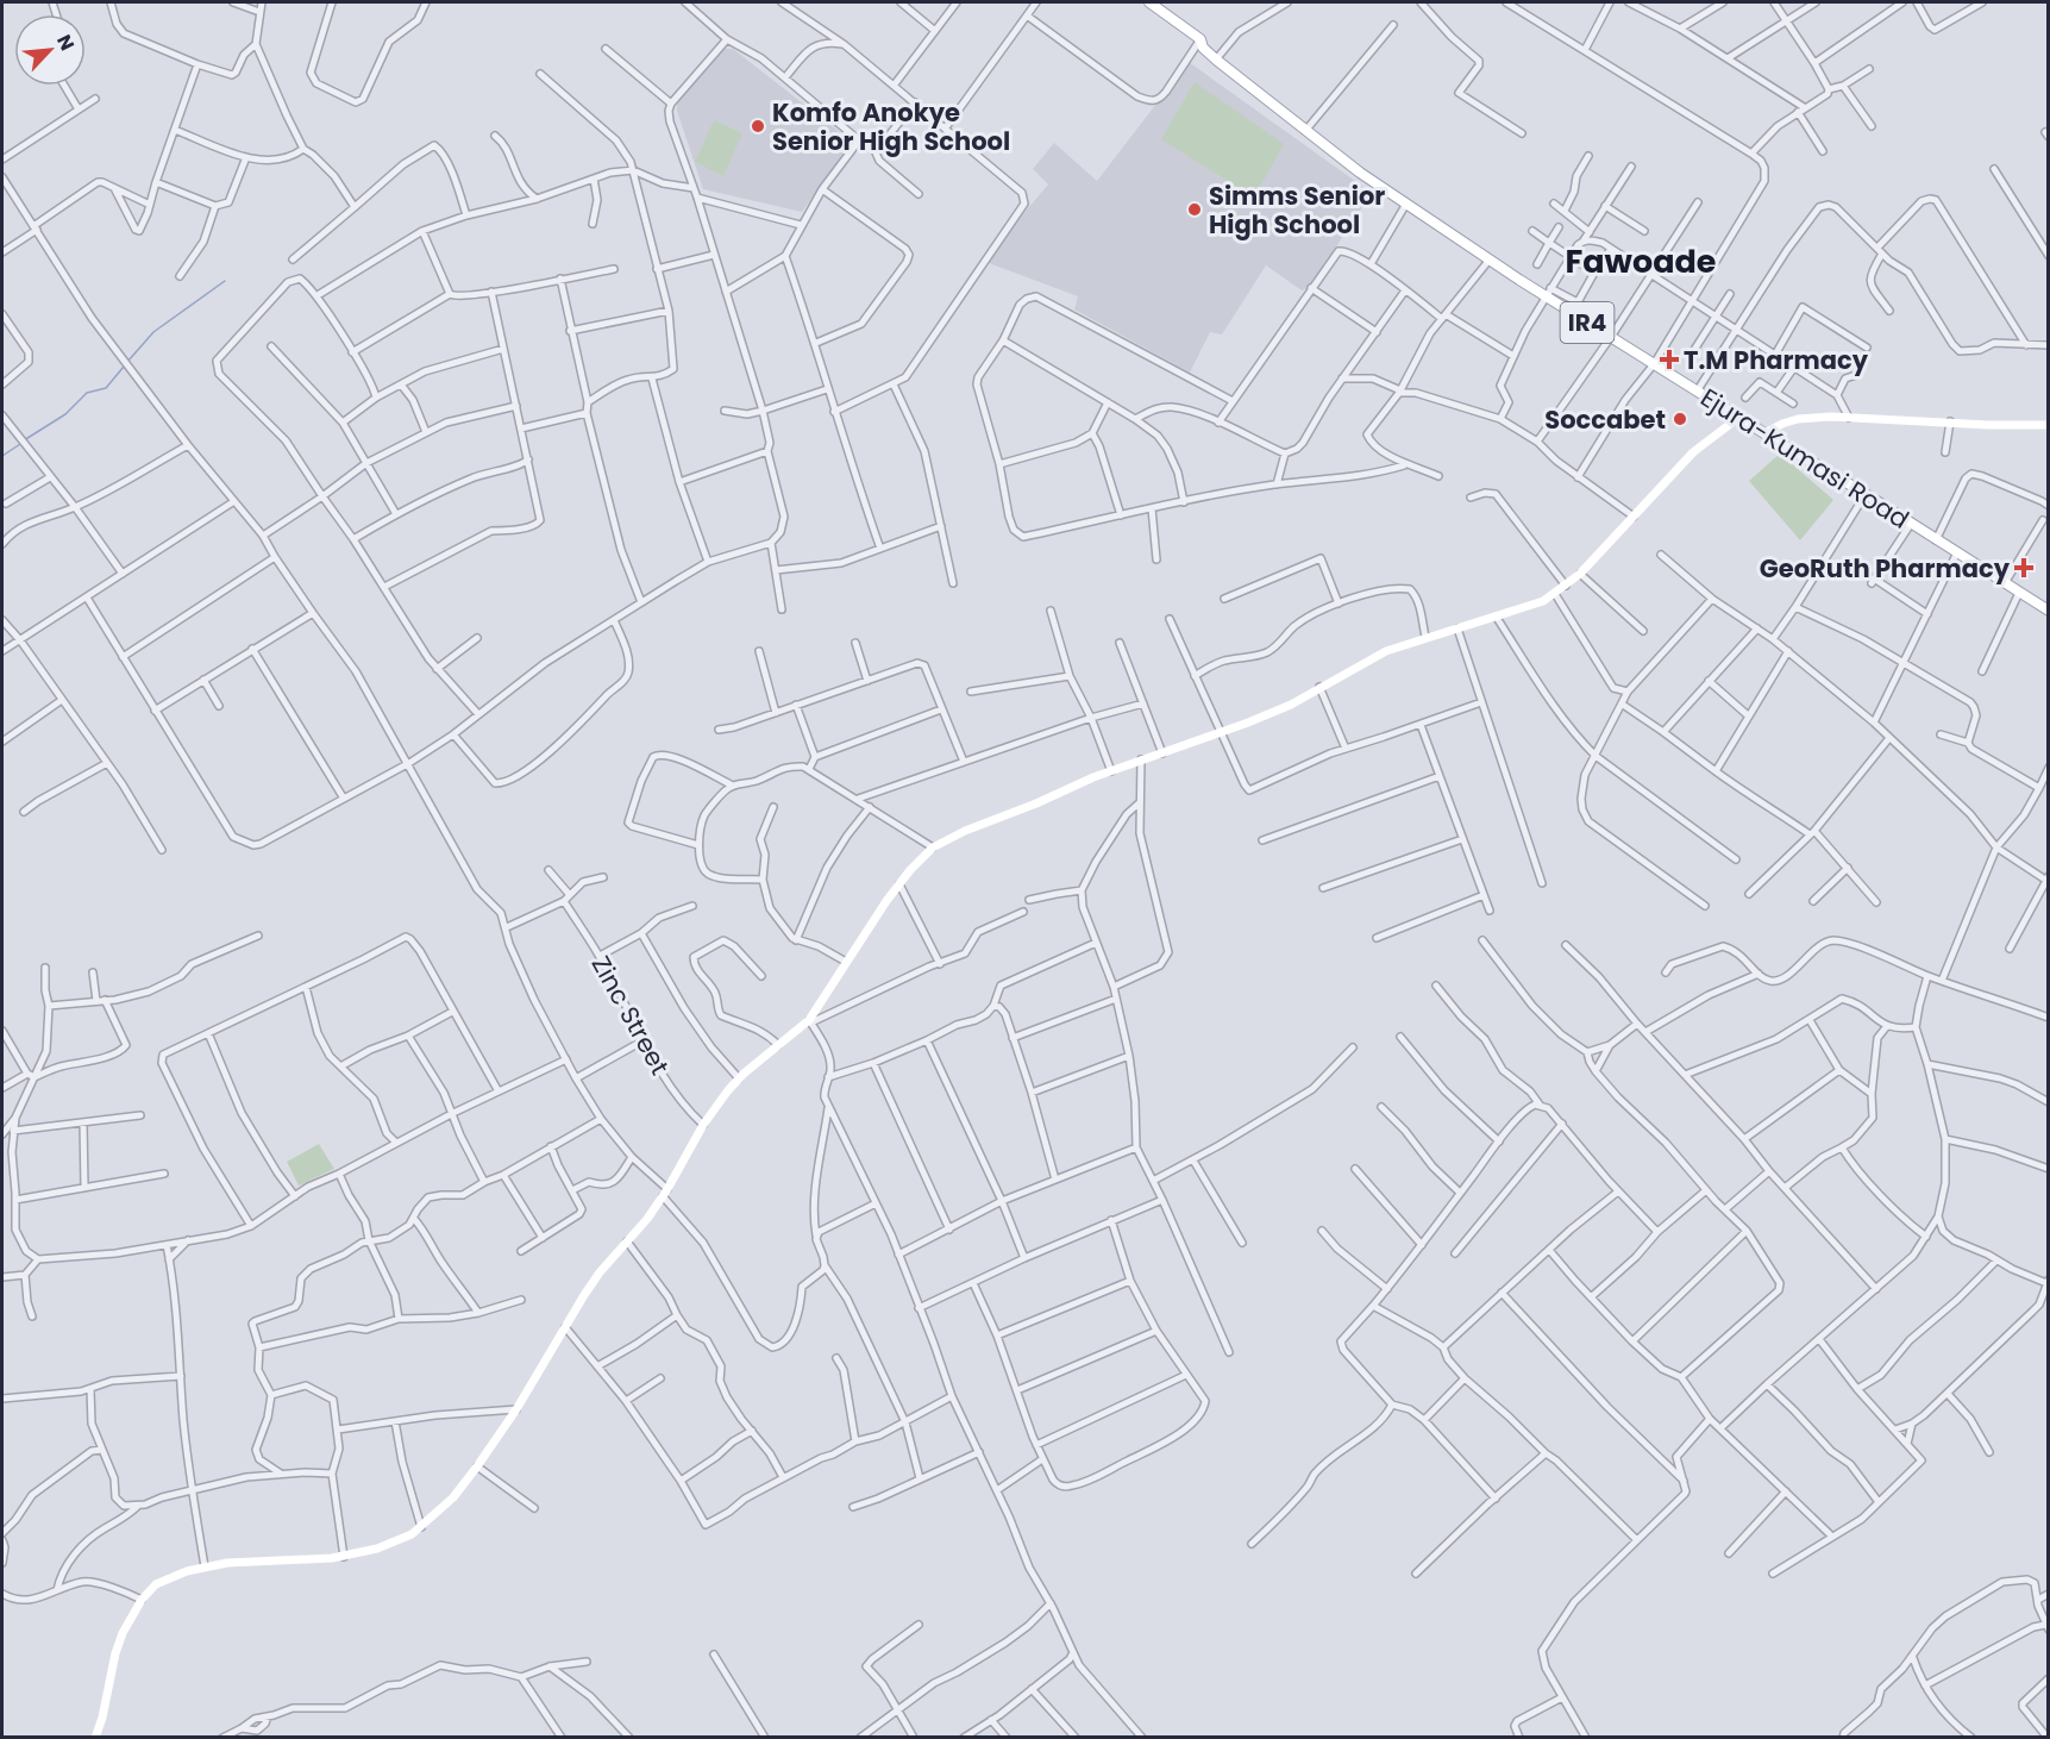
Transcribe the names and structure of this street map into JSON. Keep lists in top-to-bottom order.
{
  "streets": {
    "main road": ["IR4", "Ejura-Kumasi Road"],
    "street": ["Zinc Street"]
  },
  "districts": ["Fawoade"],
  "places": {
    "other": ["Komfo Anokye Senior High School", "Simms Senior High School", "Soccabet"],
    "health": ["T.M Pharmacy", "GeoRuth Pharmacy"]
  },
  "north": "top right"
}
